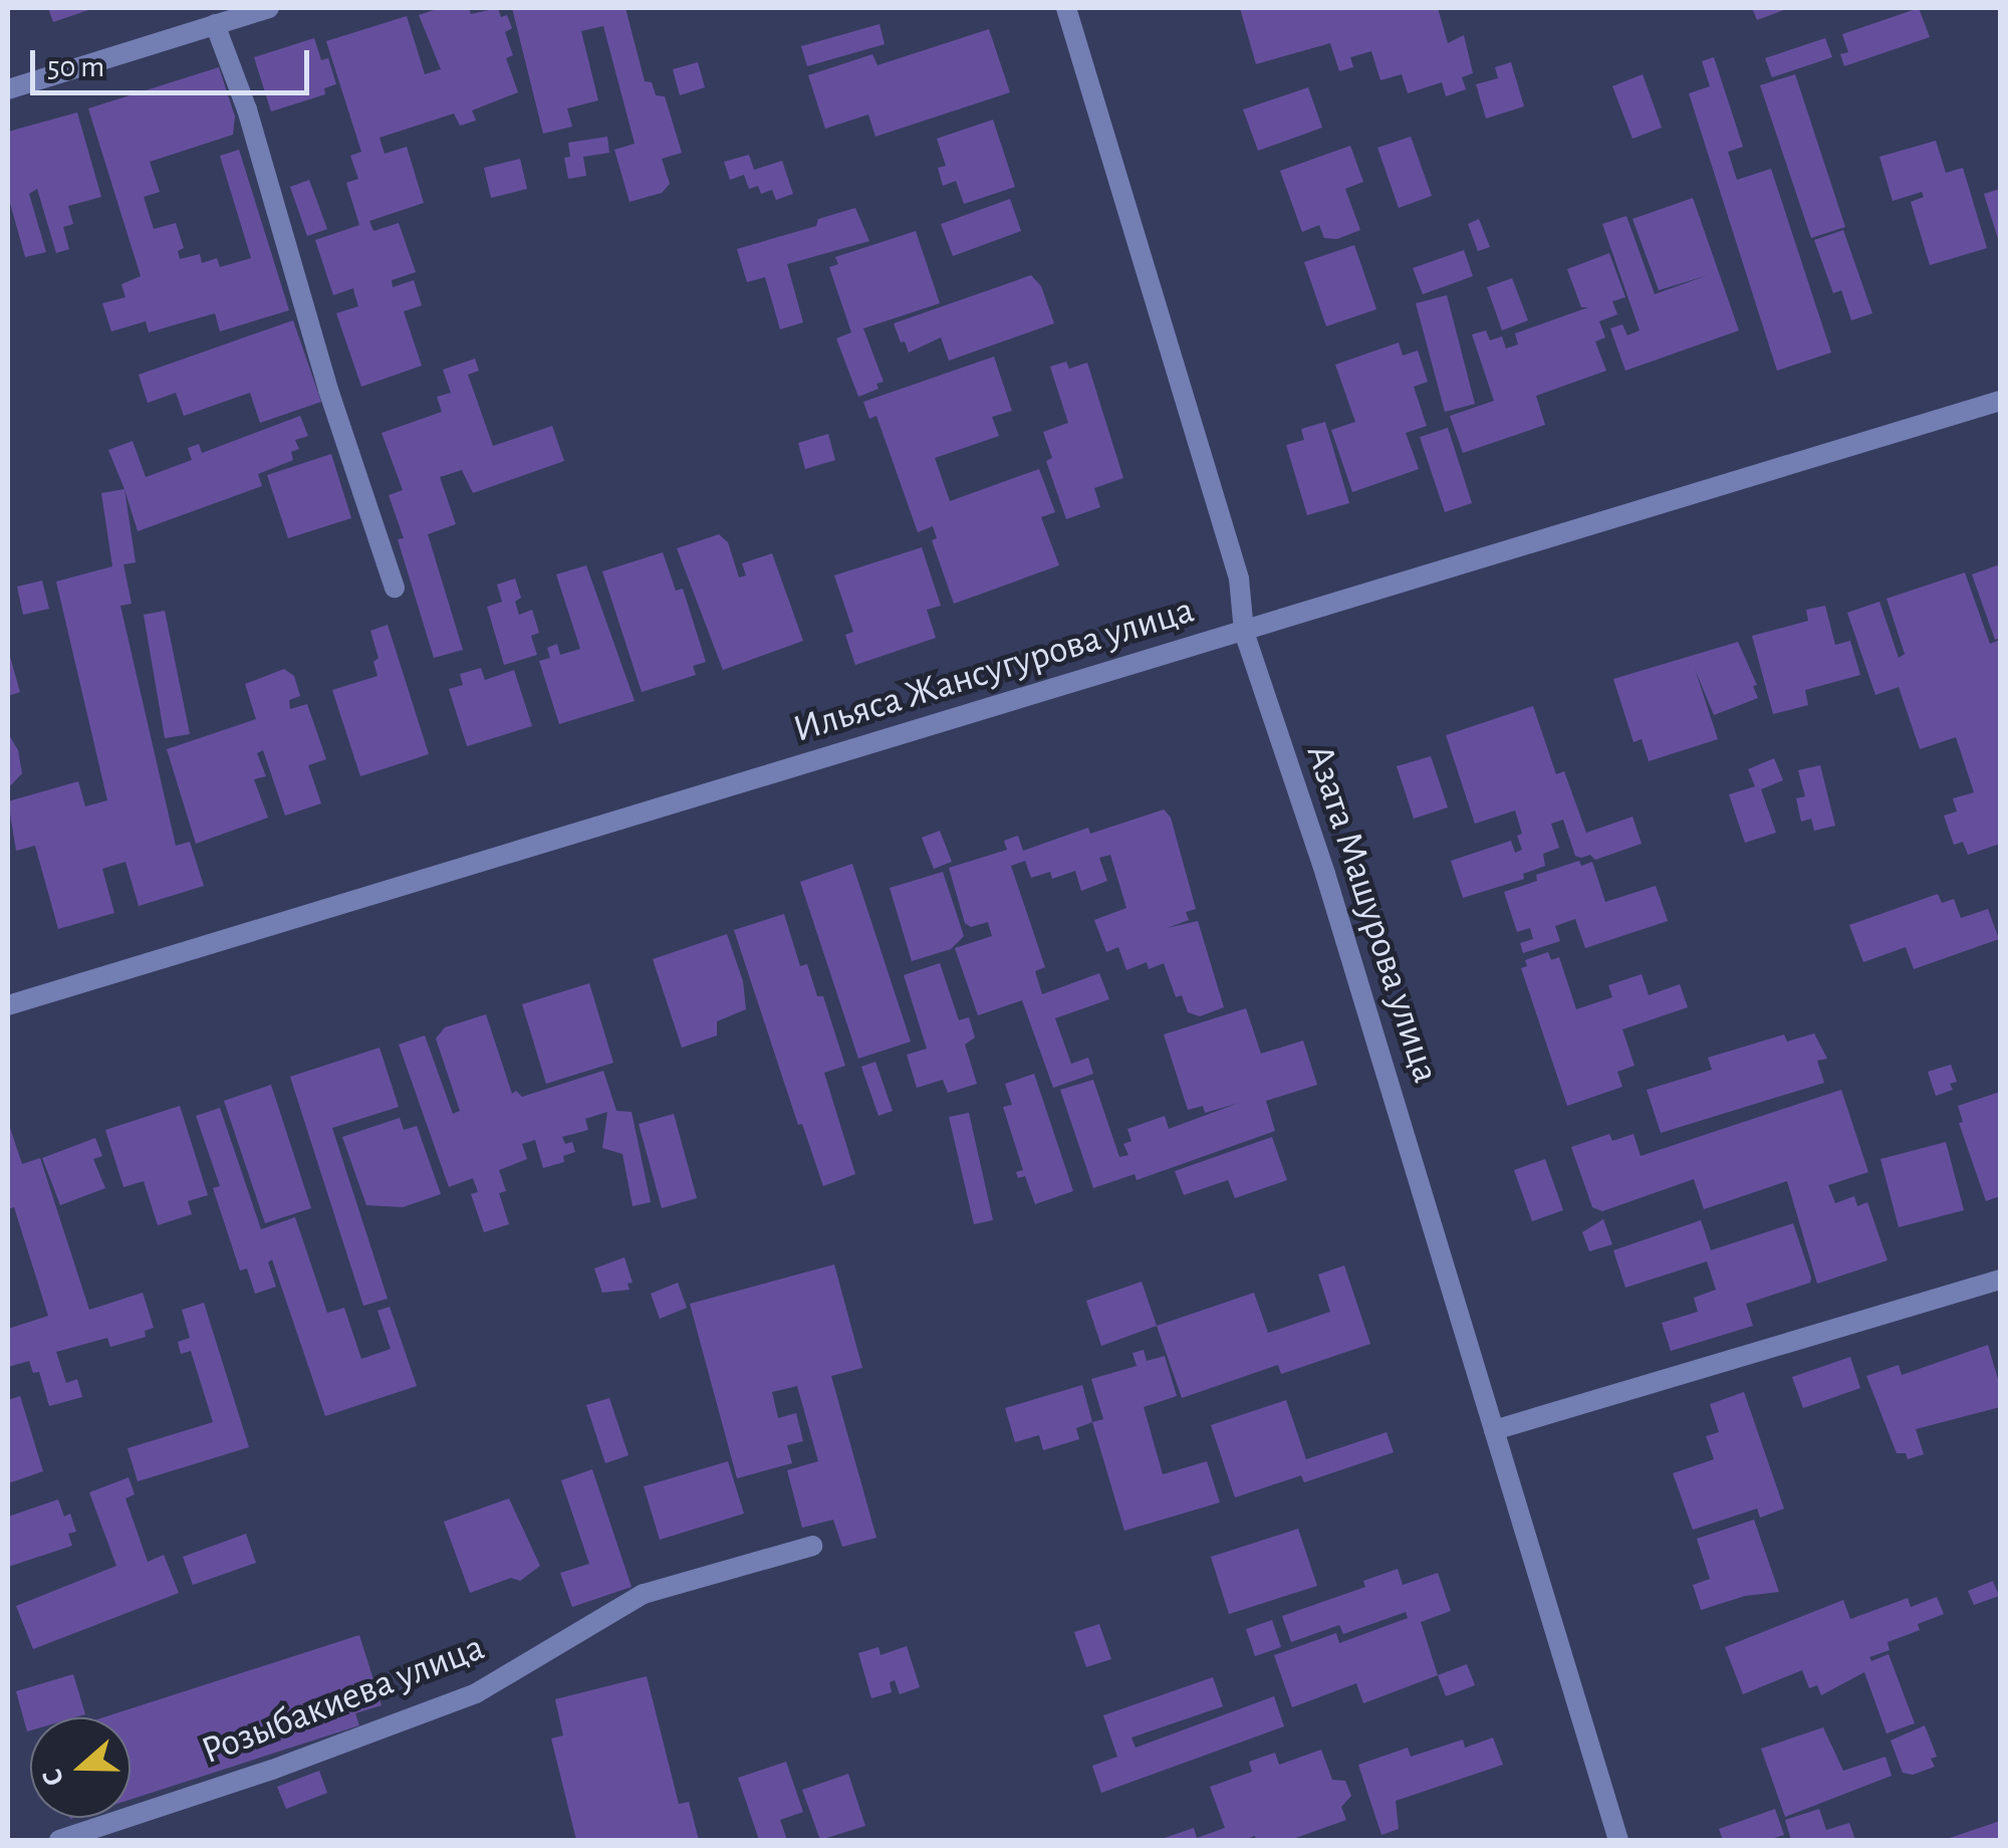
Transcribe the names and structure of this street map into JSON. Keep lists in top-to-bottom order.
{
  "streets": {
    "street": ["Ильяса Жансугурова улица", "Азата Машурова улица", "Розыбакиева улица"]
  },
  "crossings": [
    ["Ильяса Жансугурова улица", "Азата Машурова улица"]
  ],
  "scale_bar": "50 m",
  "north": "left"
}
